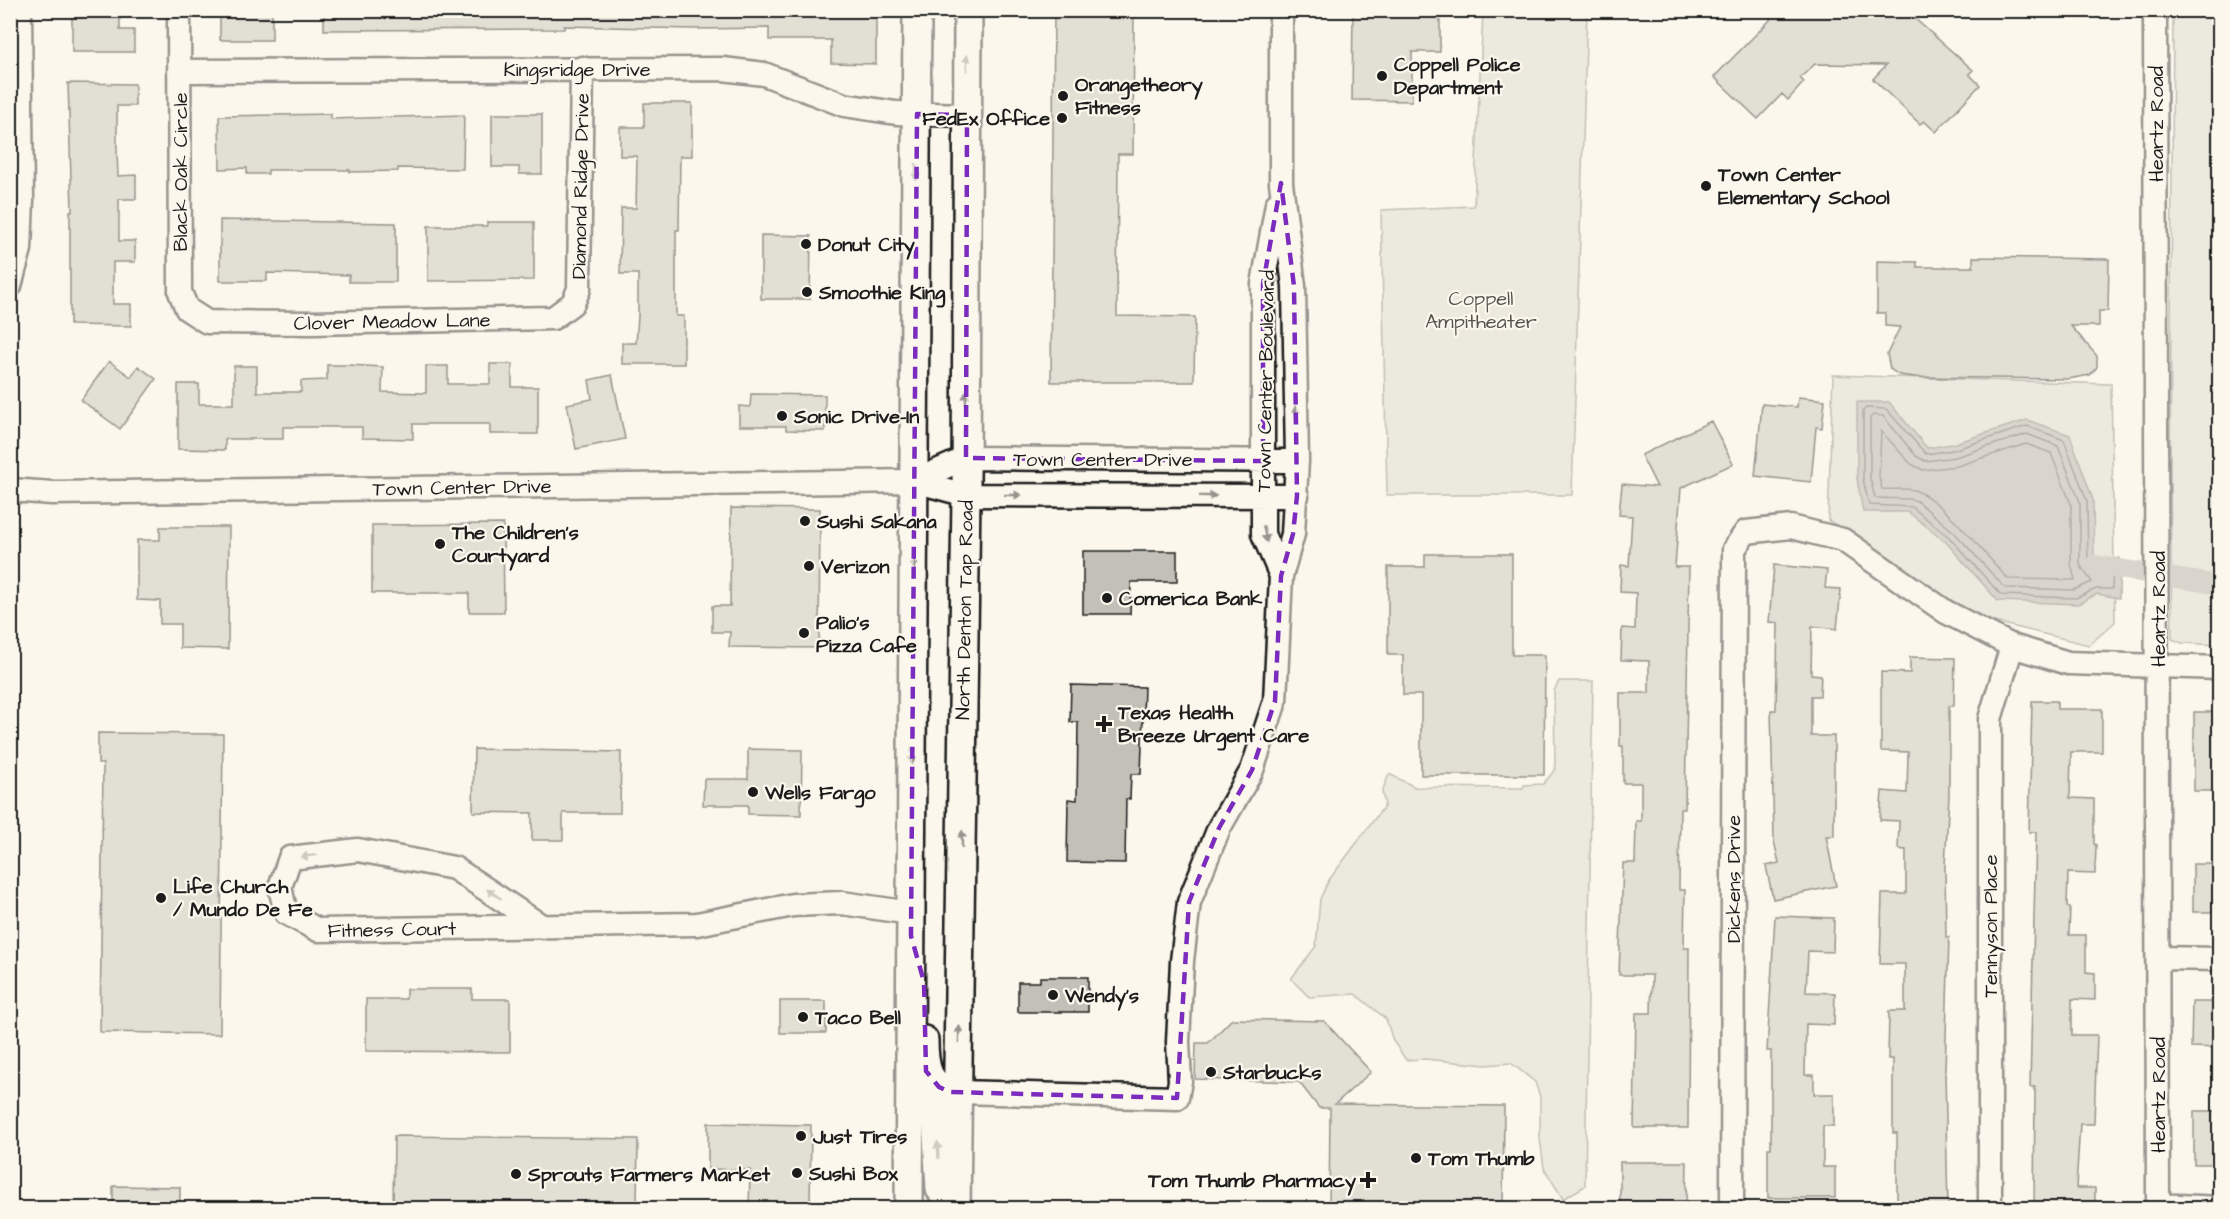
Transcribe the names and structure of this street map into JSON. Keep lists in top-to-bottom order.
{
  "streets": {
    "main road": ["North Denton Tap Road"],
    "street": [
      "Kingsridge Drive",
      "Heartz Road",
      "Black Oak Circle",
      "Diamond Ridge Drive",
      "Clover Meadow Lane",
      "Town Center Boulevard",
      "Town Center Drive",
      "Dickens Drive",
      "Tennyson Place",
      "Fitness Court"
    ]
  },
  "crossings": [
    ["Kingsridge Drive", "Black Oak Circle"],
    ["Kingsridge Drive", "Diamond Ridge Drive"],
    ["Kingsridge Drive", "North Denton Tap Road"],
    ["Black Oak Circle", "Clover Meadow Lane"],
    ["Diamond Ridge Drive", "Clover Meadow Lane"],
    ["Town Center Boulevard", "Town Center Drive"],
    ["Town Center Boulevard", "North Denton Tap Road"],
    ["Town Center Drive", "North Denton Tap Road"],
    ["Dickens Drive", "Tennyson Place"]
  ],
  "parks": ["Coppell Ampitheater"],
  "places": {
    "other": [
      "Coppell Police Department",
      "Orangetheory Fitness",
      "FedEx Office",
      "Town Center Elementary School",
      "Donut City",
      "Smoothie King",
      "Sonic Drive-In",
      "Sushi Sakana",
      "The Children's Courtyard",
      "Verizon",
      "Comerica Bank",
      "Palio's Pizza Cafe",
      "Wells Fargo",
      "Life Church / Mundo De Fe",
      "Wendy's",
      "Taco Bell",
      "Starbucks",
      "Just Tires",
      "Tom Thumb",
      "Sushi Box",
      "Sprouts Farmers Market"
    ],
    "health": ["Texas Health Breeze Urgent Care", "Tom Thumb Pharmacy"]
  }
}
